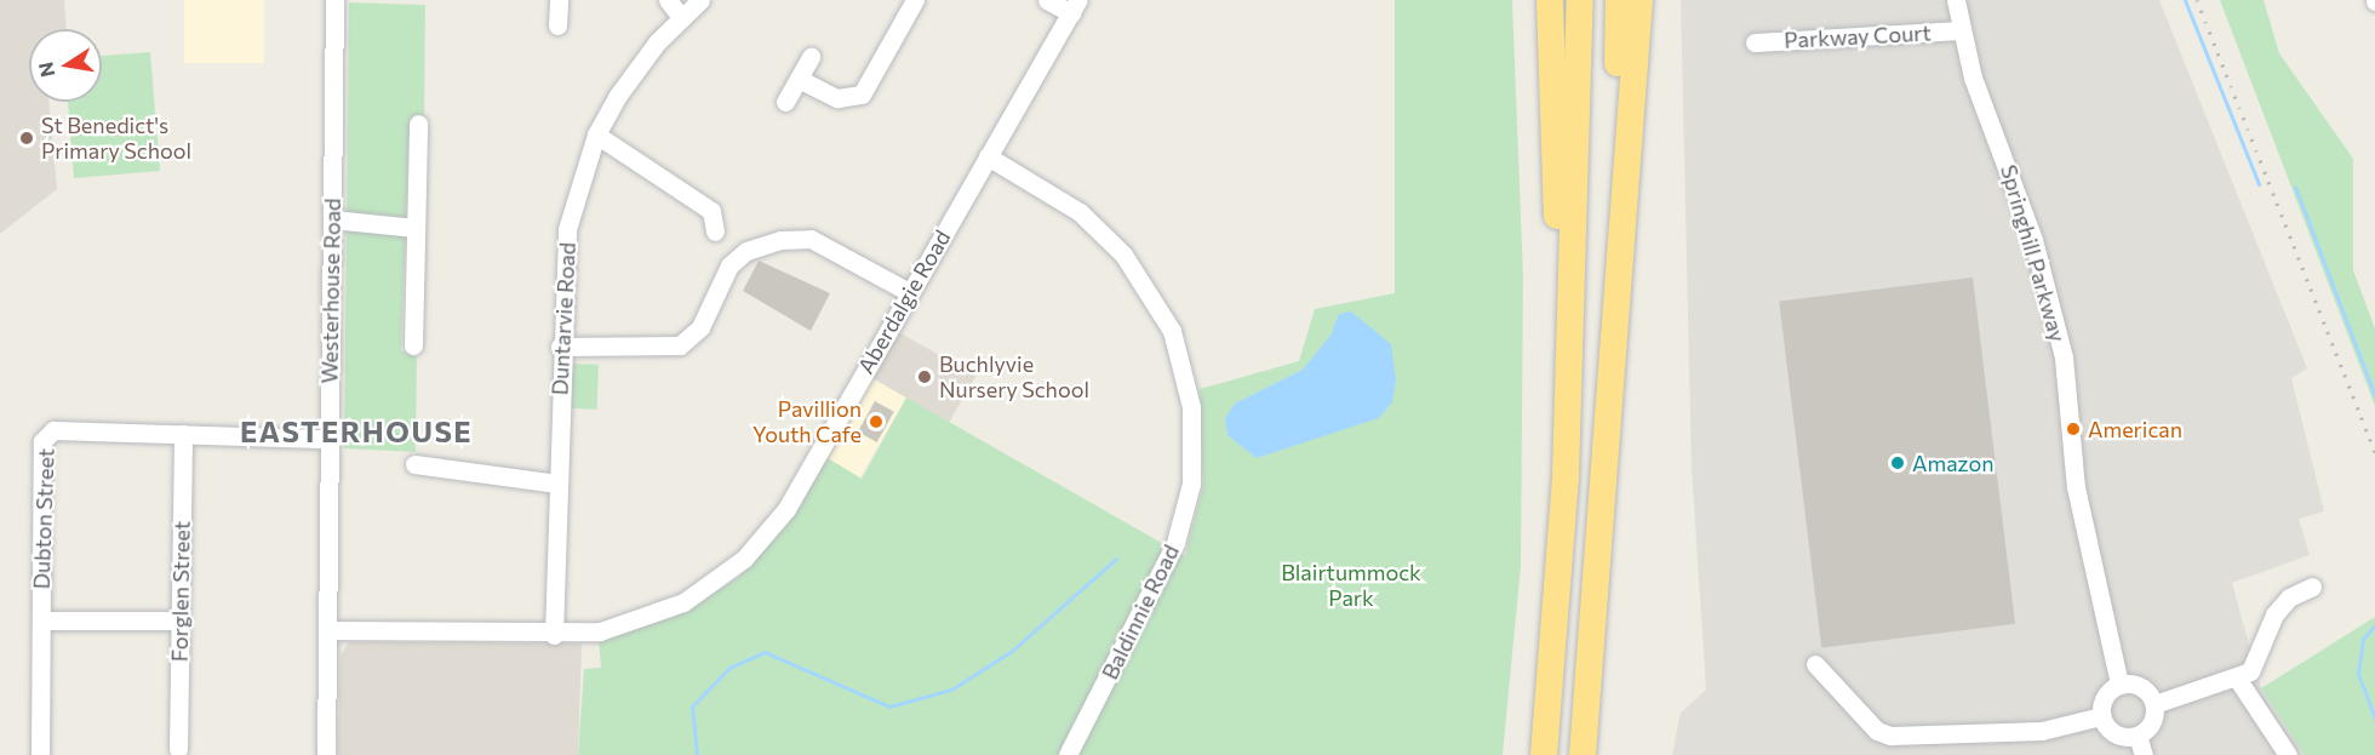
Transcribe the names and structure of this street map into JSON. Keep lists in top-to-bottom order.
{
  "streets": {
    "street": [
      "Parkway Court",
      "Springhill Parkway",
      "Westerhouse Road",
      "Aberdalgie Road",
      "Duntarvie Road",
      "Dubton Street",
      "Forglen Street",
      "Baldinnie Road"
    ]
  },
  "crossings": [
    ["Parkway Court", "Springhill Parkway"],
    ["Westerhouse Road", "Aberdalgie Road"],
    ["Westerhouse Road", "Dubton Street"],
    ["Aberdalgie Road", "Duntarvie Road"],
    ["Aberdalgie Road", "Baldinnie Road"],
    ["Dubton Street", "Forglen Street"]
  ],
  "districts": ["EASTERHOUSE"],
  "parks": ["Blairtummock Park"],
  "places": [
    "St Benedict's Primary School",
    "Buchlyvie Nursery School",
    "Pavillion Youth Cafe",
    "American",
    "Amazon"
  ],
  "north": "left"
}
